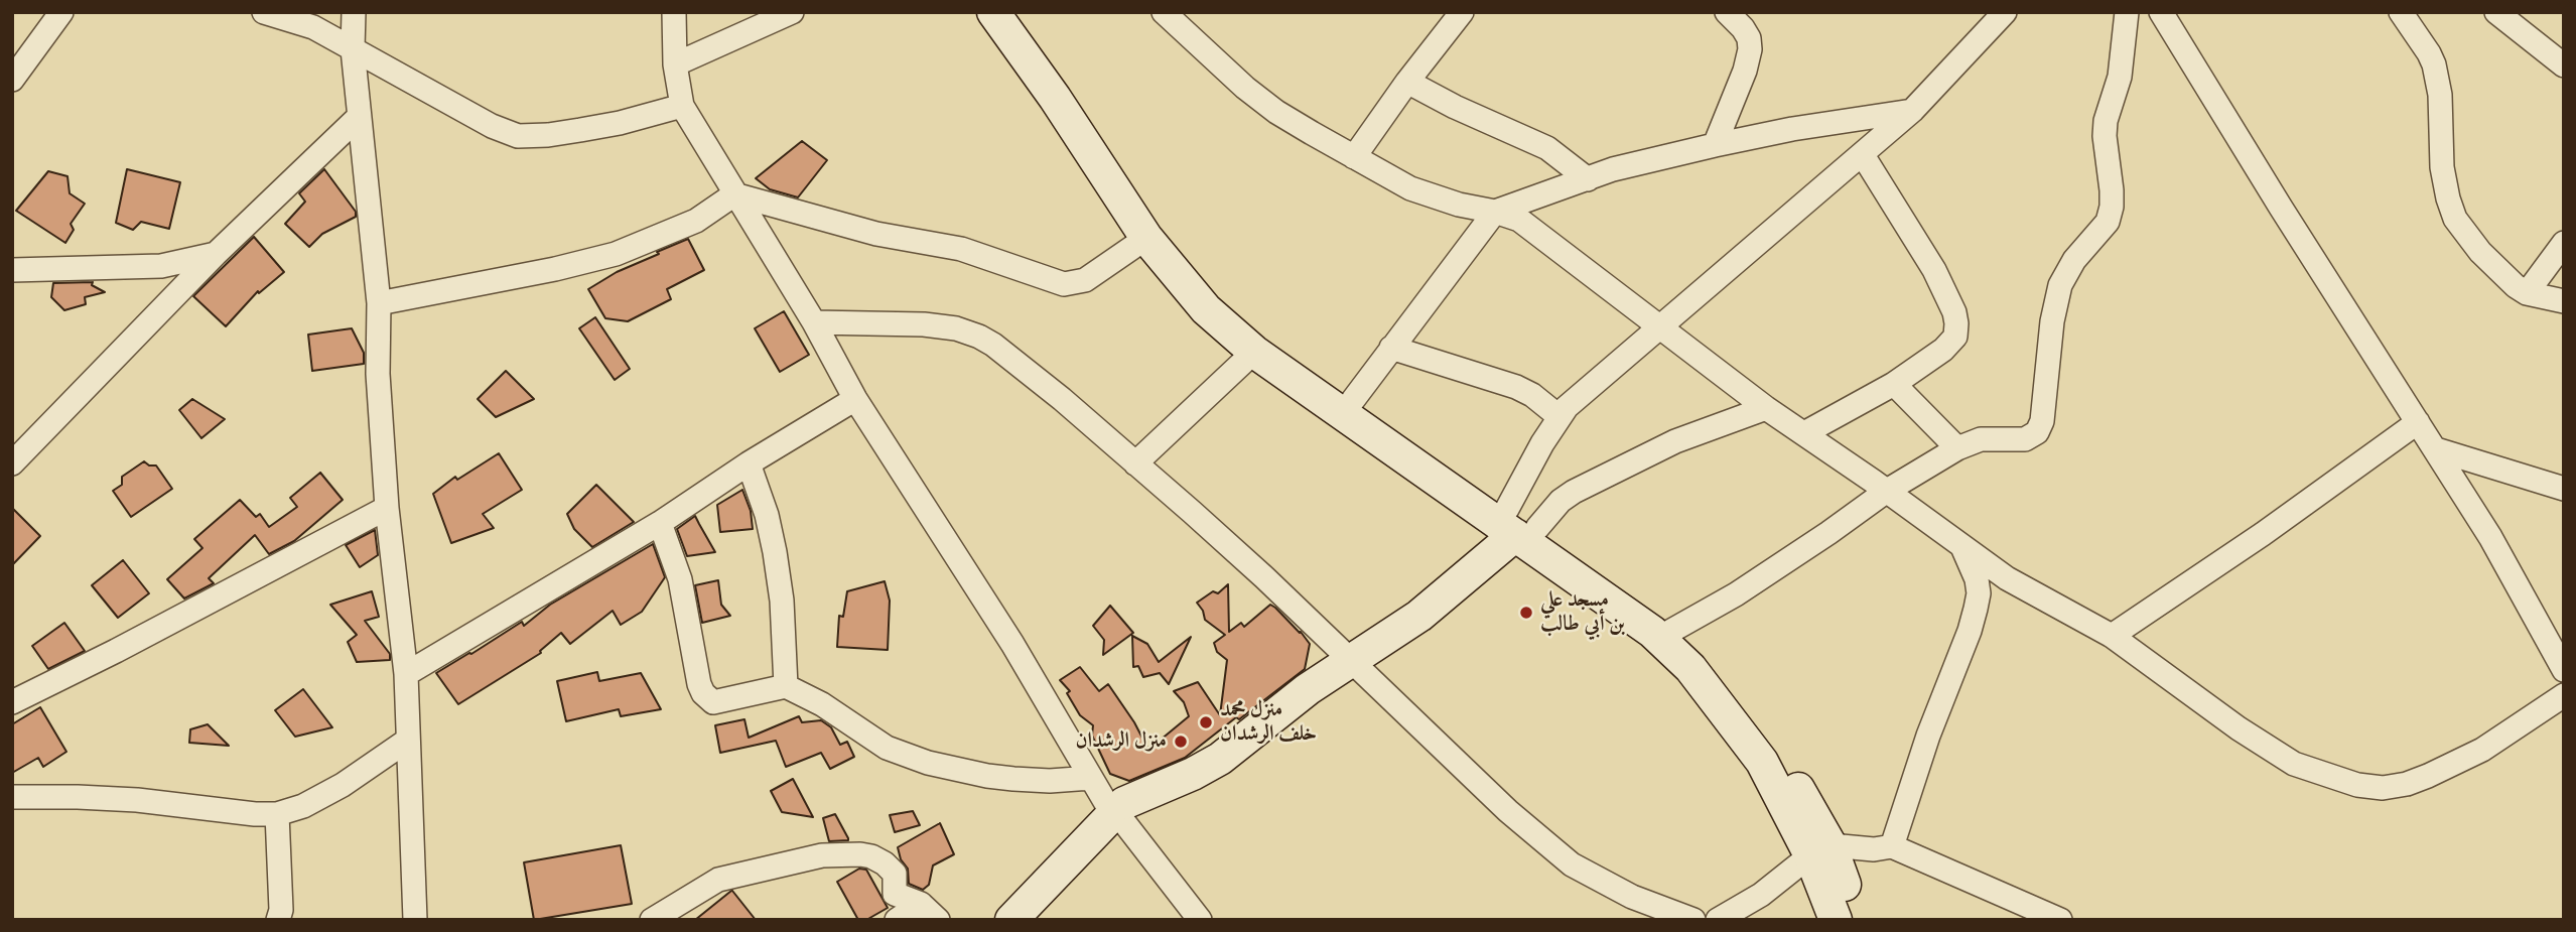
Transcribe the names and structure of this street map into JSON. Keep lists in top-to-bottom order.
{
  "places": ["مسجد علي بن أبي طالب", "منزل محمد خلف الرشدان", "منزل الرشدان"]
}
